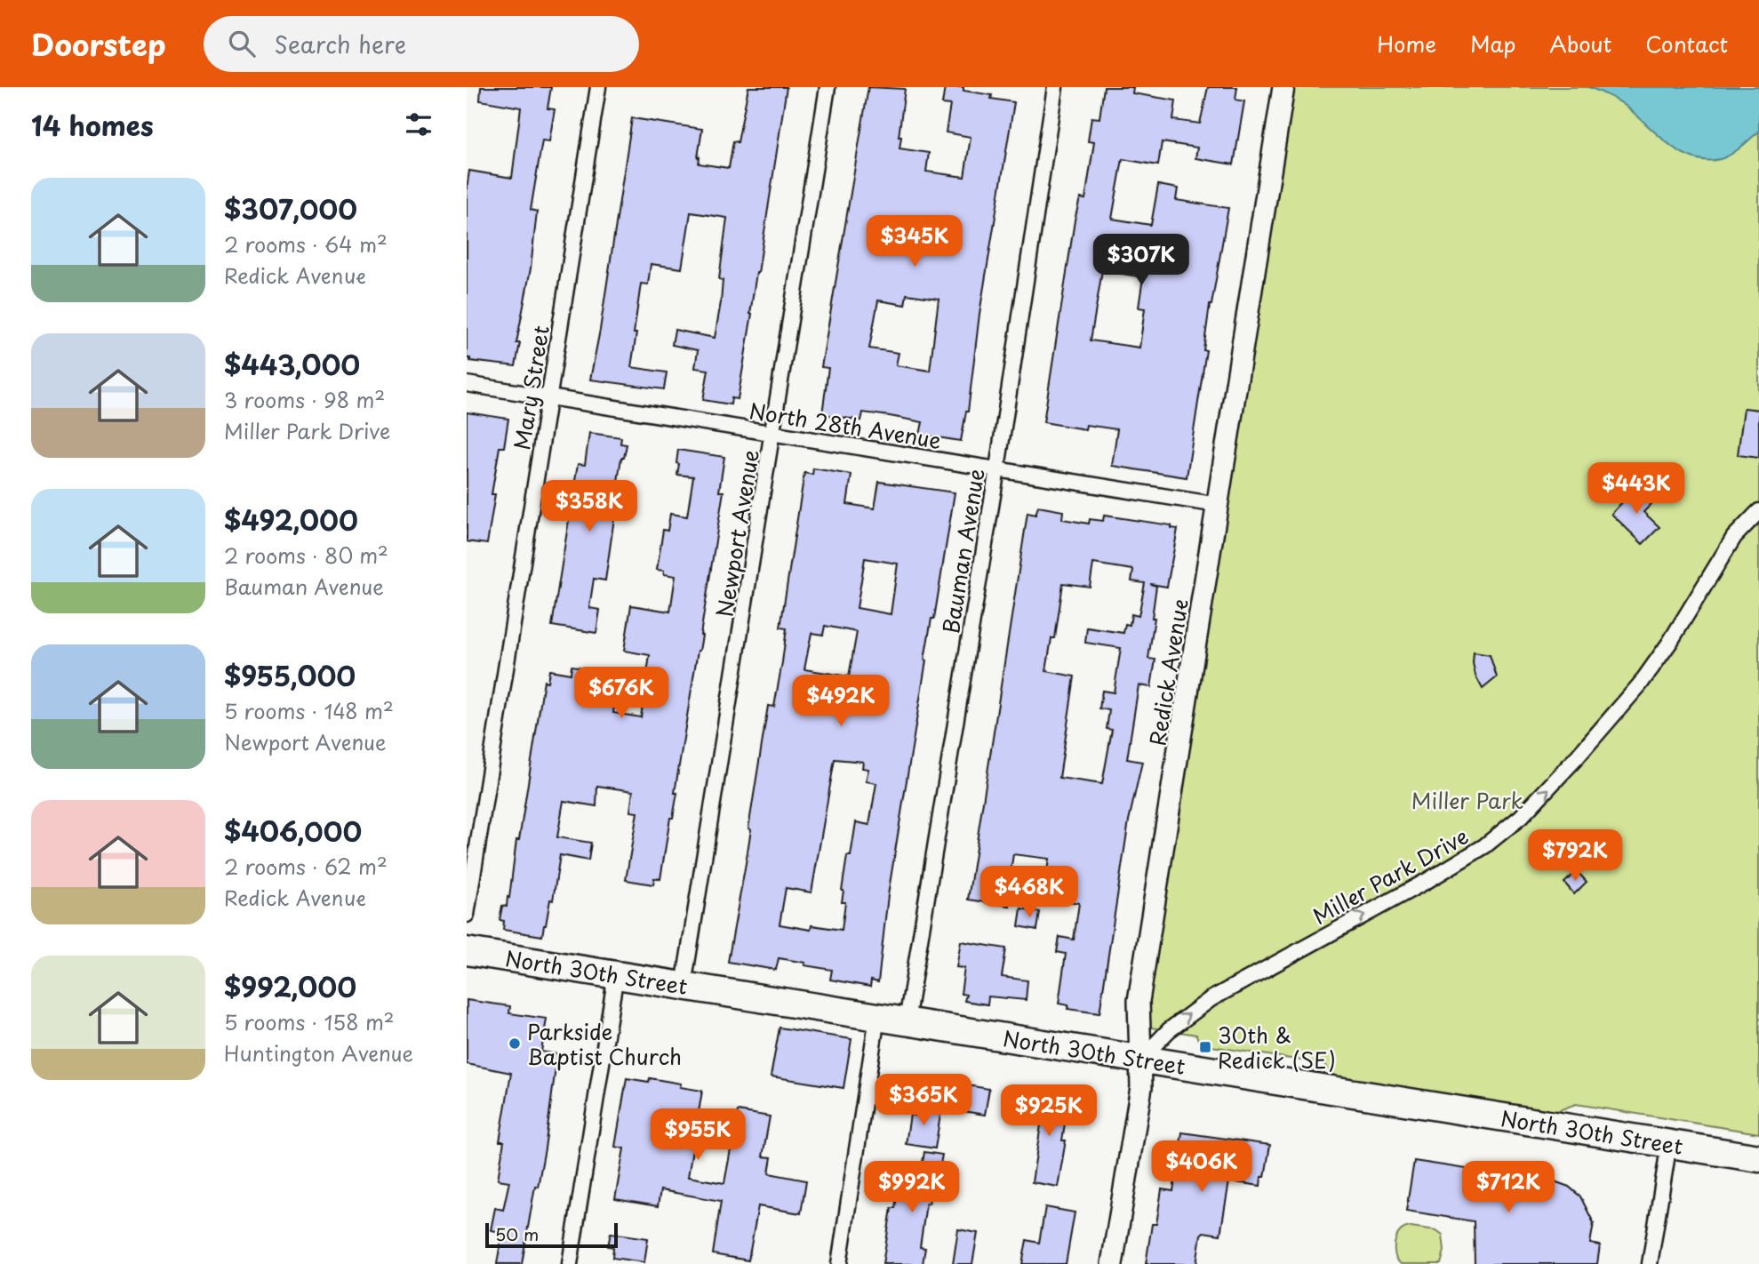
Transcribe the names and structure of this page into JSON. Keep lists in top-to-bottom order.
{
  "streets": {
    "highway": ["North 30th Street"],
    "street": [
      "Mary Street",
      "North 28th Avenue",
      "Newport Avenue",
      "Bauman Avenue",
      "Redick Avenue",
      "Miller Park Drive"
    ]
  },
  "crossings": [
    ["Mary Street", "North 28th Avenue"],
    ["North 28th Avenue", "Newport Avenue"],
    ["North 28th Avenue", "Bauman Avenue"],
    ["North 28th Avenue", "Redick Avenue"],
    ["Newport Avenue", "North 30th Street"],
    ["Bauman Avenue", "North 30th Street"],
    ["Redick Avenue", "Miller Park Drive"],
    ["Redick Avenue", "North 30th Street"],
    ["Miller Park Drive", "North 30th Street"]
  ],
  "one_way": ["Miller Park Drive"],
  "parks": ["Miller Park"],
  "places": {
    "other": ["Parkside Baptist Church"],
    "transit": ["30th & Redick (SE)"]
  },
  "scale_bar": "50 m",
  "page": {
    "header": "Doorstep",
    "search": "Search here",
    "nav": [
      "Home",
      "Map",
      "About",
      "Contact"
    ],
    "heading": "14 homes",
    "list": [
      {
        "name": "$307,000",
        "note": "2 rooms · 64 m² · Redick Avenue"
      },
      {
        "name": "$443,000",
        "note": "3 rooms · 98 m² · Miller Park Drive"
      },
      {
        "name": "$492,000",
        "note": "2 rooms · 80 m² · Bauman Avenue"
      },
      {
        "name": "$955,000",
        "note": "5 rooms · 148 m² · Newport Avenue"
      },
      {
        "name": "$406,000",
        "note": "2 rooms · 62 m² · Redick Avenue"
      },
      {
        "name": "$992,000",
        "note": "5 rooms · 158 m² · Huntington Avenue"
      }
    ],
    "price": [
      "$345K",
      "$307K",
      "$443K",
      "$358K",
      "$676K",
      "$492K",
      "$792K",
      "$468K",
      "$365K",
      "$925K",
      "$955K",
      "$406K",
      "$992K",
      "$712K"
    ],
    "scale": "50 m"
  }
}
